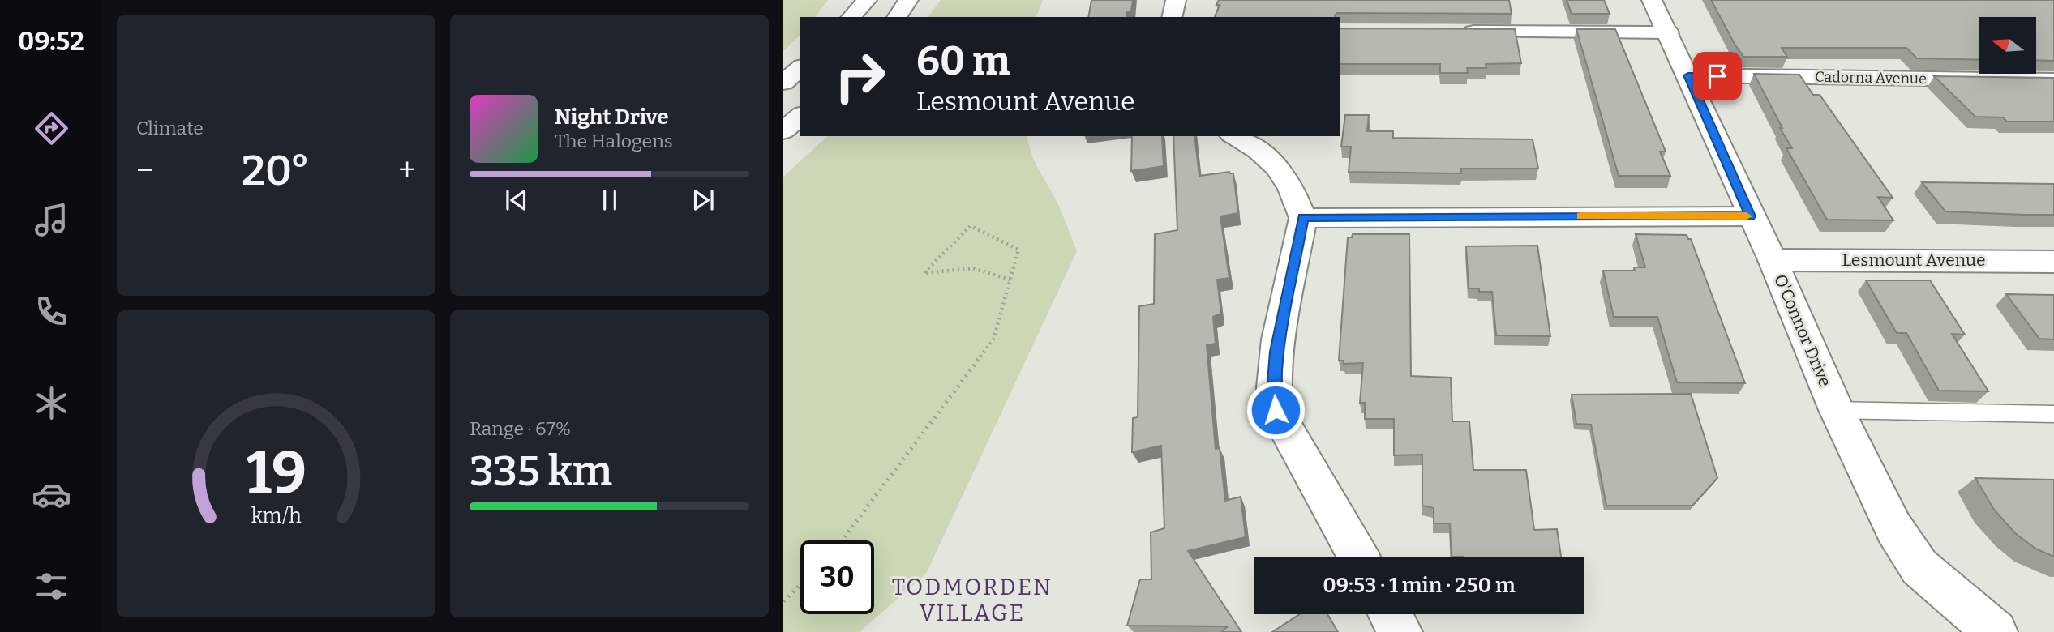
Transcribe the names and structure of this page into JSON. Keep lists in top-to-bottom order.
{
  "streets": {
    "main road": ["Cadorna Avenue", "Lesmount Avenue", "O'Connor Drive"]
  },
  "crossings": [
    ["Cadorna Avenue", "O'Connor Drive"],
    ["Lesmount Avenue", "O'Connor Drive"]
  ],
  "districts": ["TODMORDEN VILLAGE"],
  "north": "left",
  "page": {
    "tabs": "09:52",
    "tile": [
      "Climate",
      ["Range · 67%", "335 km"]
    ],
    "turn": ["60 m", "Lesmount Avenue"],
    "song": ["Night Drive", "The Halogens"],
    "heat": ["−", "20°", "+"],
    "limit": "30",
    "trip": "09:53 · 1 min · 250 m",
    "gauge": ["19", "km/h"]
  }
}
